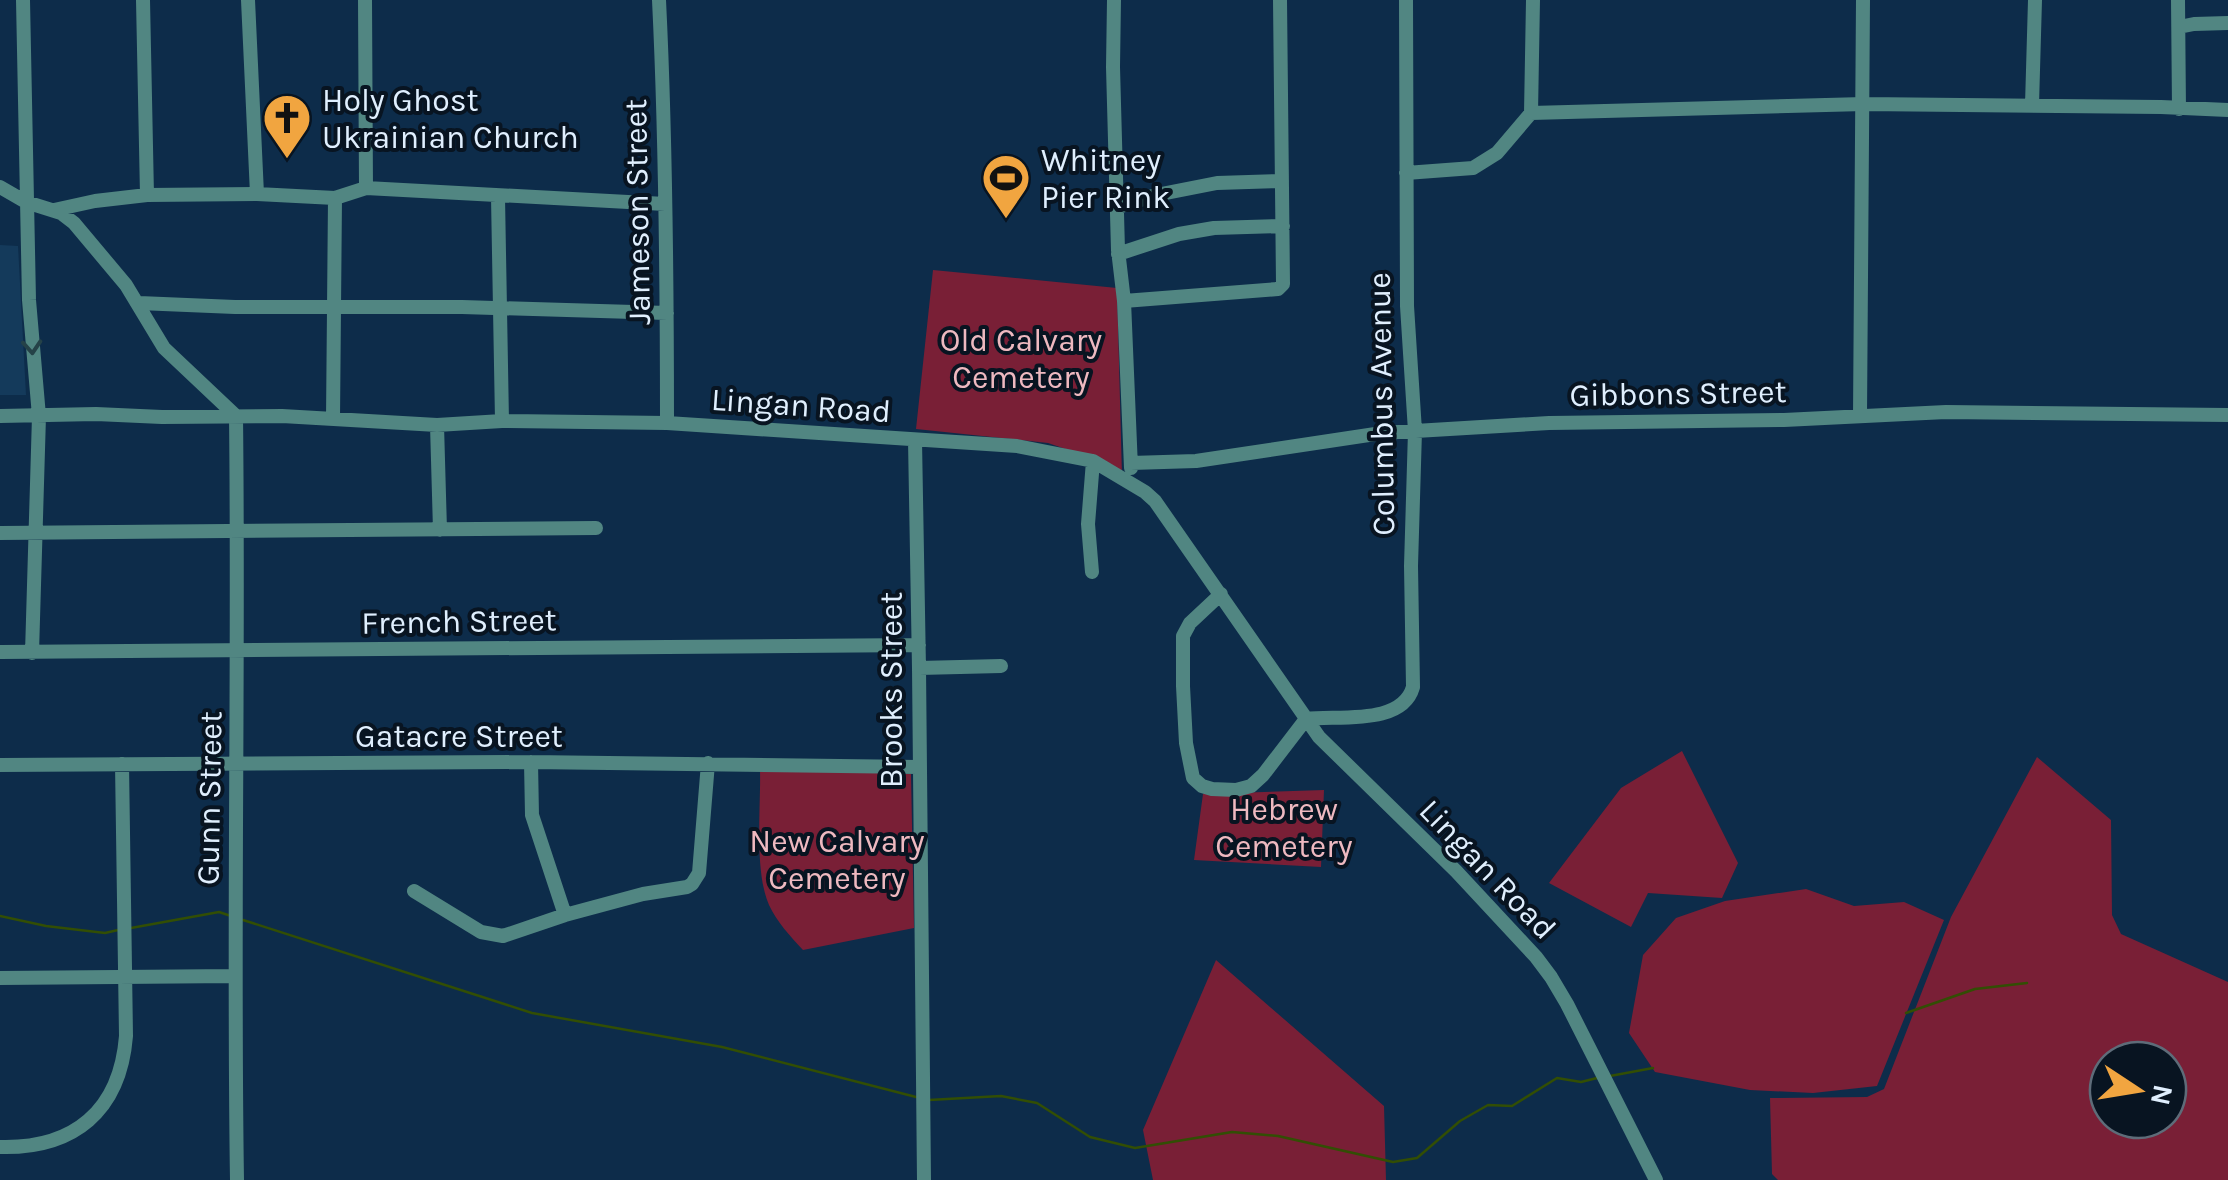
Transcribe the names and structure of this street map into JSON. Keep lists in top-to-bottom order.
{
  "streets": {
    "street": [
      "Jameson Street",
      "Gibbons Street",
      "Columbus Avenue",
      "Lingan Road",
      "French Street",
      "Brooks Street",
      "Gatacre Street",
      "Gunn Street"
    ]
  },
  "crossings": [
    ["Jameson Street", "Lingan Road"],
    ["Gibbons Street", "Columbus Avenue"],
    ["Columbus Avenue", "Lingan Road"],
    ["Lingan Road", "Brooks Street"],
    ["Lingan Road", "Gunn Street"],
    ["French Street", "Brooks Street"],
    ["French Street", "Gunn Street"],
    ["Brooks Street", "Gatacre Street"],
    ["Gatacre Street", "Gunn Street"]
  ],
  "parks": ["Old Calvary Cemetery", "Hebrew Cemetery", "New Calvary Cemetery"],
  "places": {
    "church": ["Holy Ghost Ukrainian Church"],
    "sports": ["Whitney Pier Rink"]
  },
  "north": "right"
}
